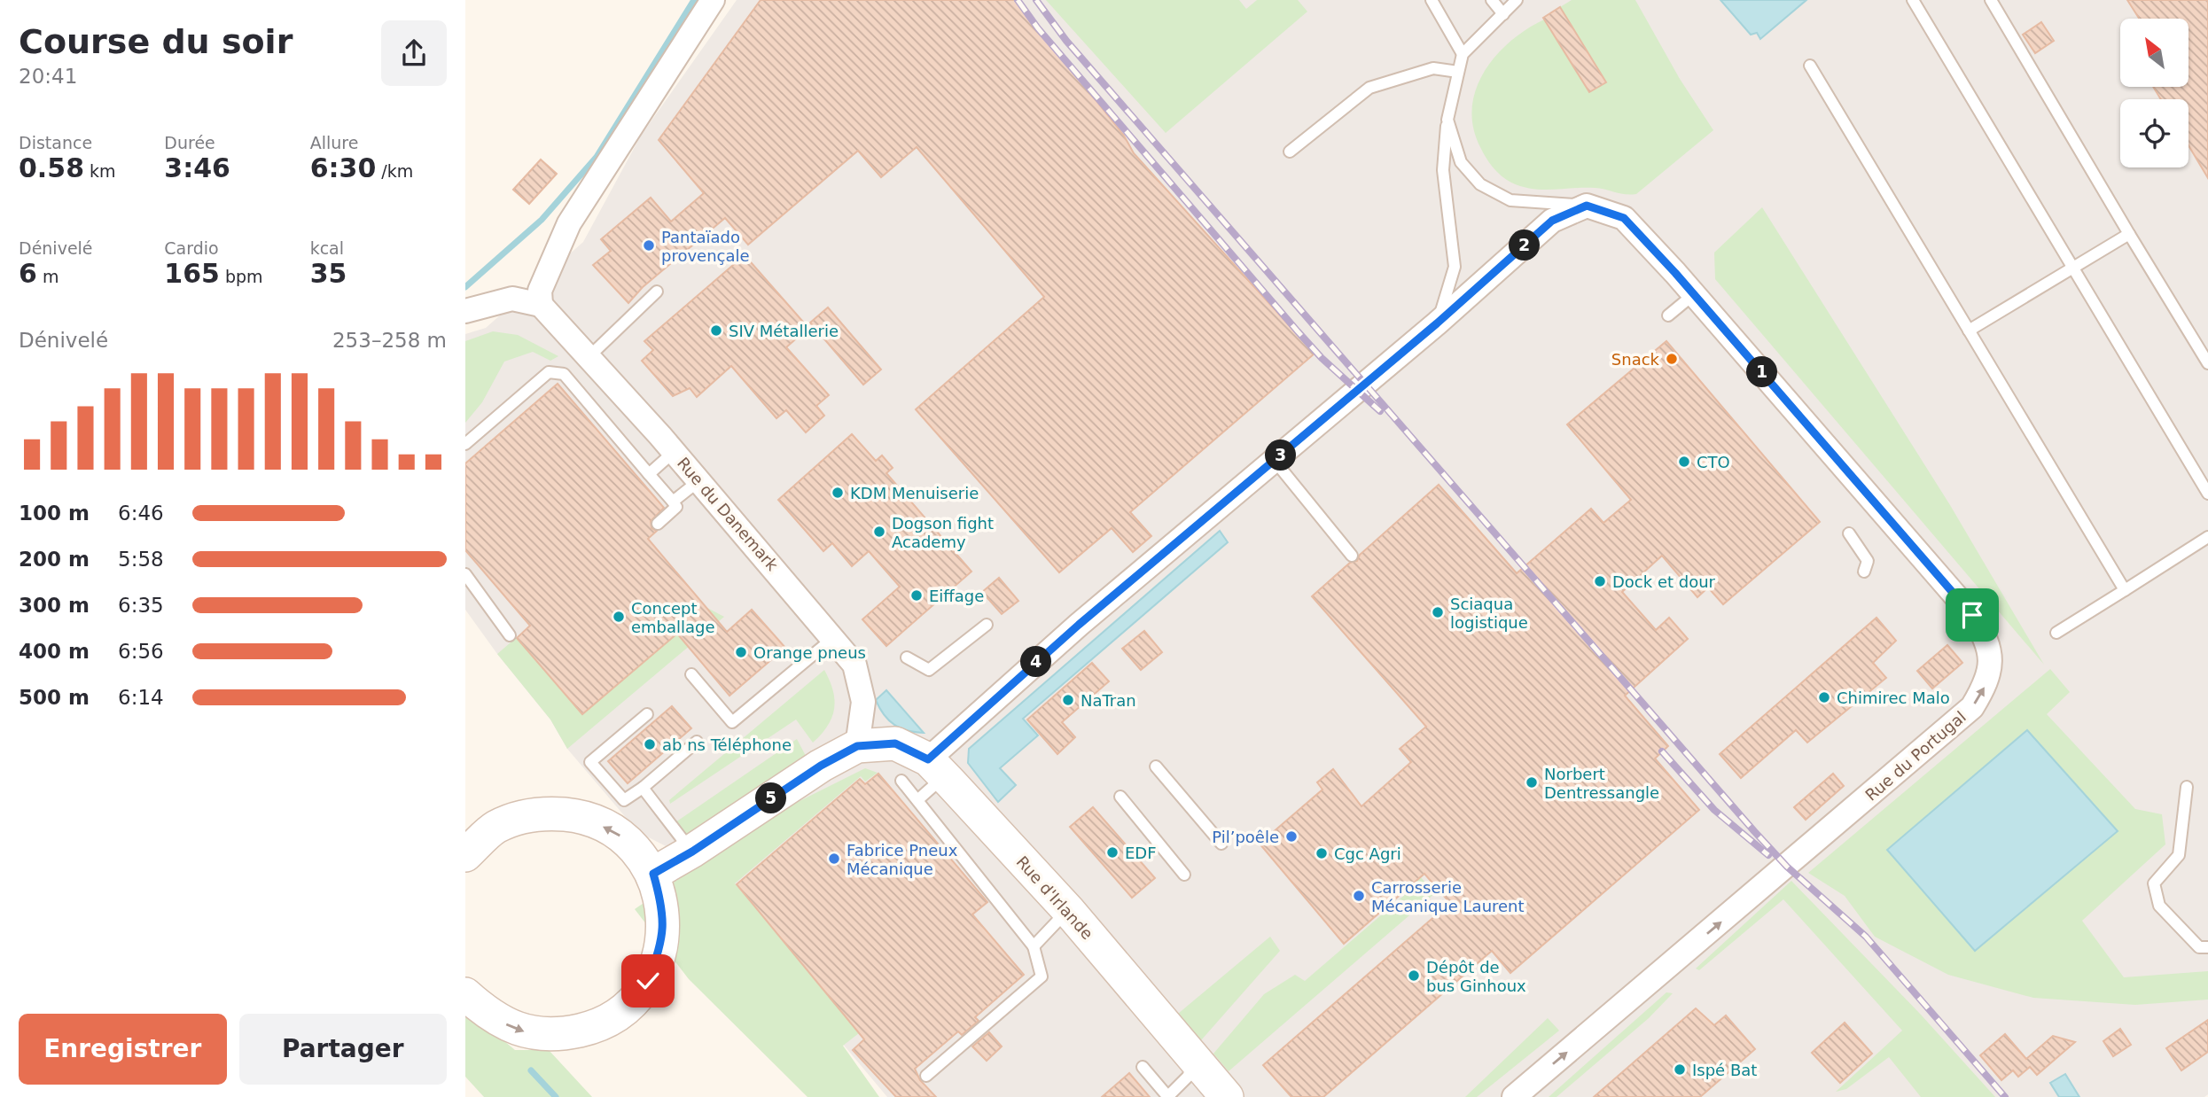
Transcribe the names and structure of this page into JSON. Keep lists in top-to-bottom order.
{
  "streets": {
    "street": ["Rue du Danemark", "Rue du Portugal", "Rue d'Irlande"]
  },
  "crossings": [
    ["Rue du Danemark", "Rue d'Irlande"]
  ],
  "places": [
    "Pantaïado provençale",
    "SIV Métallerie",
    "Snack",
    "CTO",
    "KDM Menuiserie",
    "Dogson fight Academy",
    "Dock et dour",
    "Eiffage",
    "Sciaqua logistique",
    "Concept emballage",
    "Orange pneus",
    "Chimirec Malo",
    "NaTran",
    "ab ns Téléphone",
    "Norbert Dentressangle",
    "Pil’poêle",
    "EDF",
    "Cgc Agri",
    "Fabrice Pneux Mécanique",
    "Carrosserie Mécanique Laurent",
    "Dépôt de bus Ginhoux",
    "Ispé Bat"
  ],
  "north": "top left",
  "page": {
    "heading": ["Course du soir", "20:41"],
    "stats": [
      ["Distance", "0.58 km"],
      ["Durée", "3:46"],
      ["Allure", "6:30 /km"],
      ["Dénivelé", "6 m"],
      ["Cardio", "165 bpm"],
      ["kcal", "35"]
    ],
    "pins": [
      "2",
      "1",
      "3",
      "4",
      "5"
    ],
    "chart": ["Dénivelé", "253–258 m"],
    "list": [
      {
        "name": "100 m",
        "note": "6:46"
      },
      {
        "name": "200 m",
        "note": "5:58"
      },
      {
        "name": "300 m",
        "note": "6:35"
      },
      {
        "name": "400 m",
        "note": "6:56"
      },
      {
        "name": "500 m",
        "note": "6:14"
      }
    ],
    "buttons": ["Enregistrer", "Partager"]
  }
}
